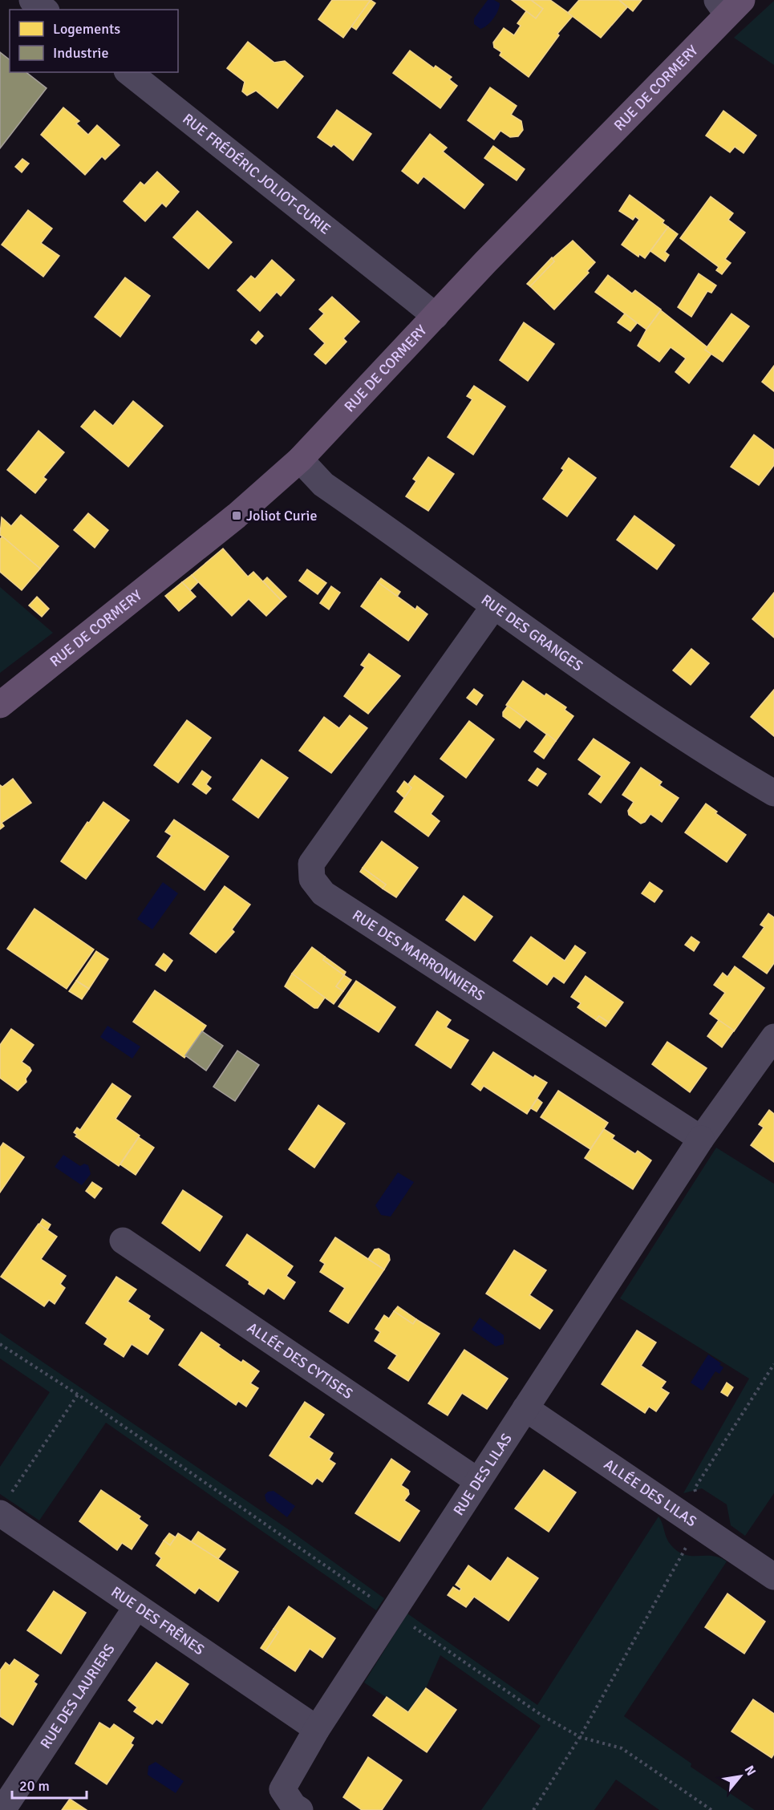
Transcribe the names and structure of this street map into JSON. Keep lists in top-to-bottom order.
{
  "streets": {
    "main road": ["RUE DE CORMERY"],
    "street": [
      "RUE FRÉDÉRIC JOLIOT-CURIE",
      "RUE DES GRANGES",
      "RUE DES MARRONNIERS",
      "ALLÉE DES CYTISES",
      "RUE DES LILAS",
      "ALLÉE DES LILAS",
      "RUE DES FRÊNES",
      "RUE DES LAURIERS"
    ]
  },
  "crossings": [
    ["RUE DE CORMERY", "RUE FRÉDÉRIC JOLIOT-CURIE"],
    ["RUE DE CORMERY", "RUE DES GRANGES"],
    ["RUE DES GRANGES", "RUE DES MARRONNIERS"],
    ["RUE DES MARRONNIERS", "RUE DES LILAS"],
    ["ALLÉE DES CYTISES", "RUE DES LILAS"],
    ["RUE DES LILAS", "ALLÉE DES LILAS"],
    ["RUE DES LILAS", "RUE DES FRÊNES"],
    ["RUE DES FRÊNES", "RUE DES LAURIERS"]
  ],
  "places": {
    "transit": ["Joliot Curie"]
  },
  "legend": ["Logements", "Industrie"],
  "scale_bar": "20 m",
  "north": "top right"
}
